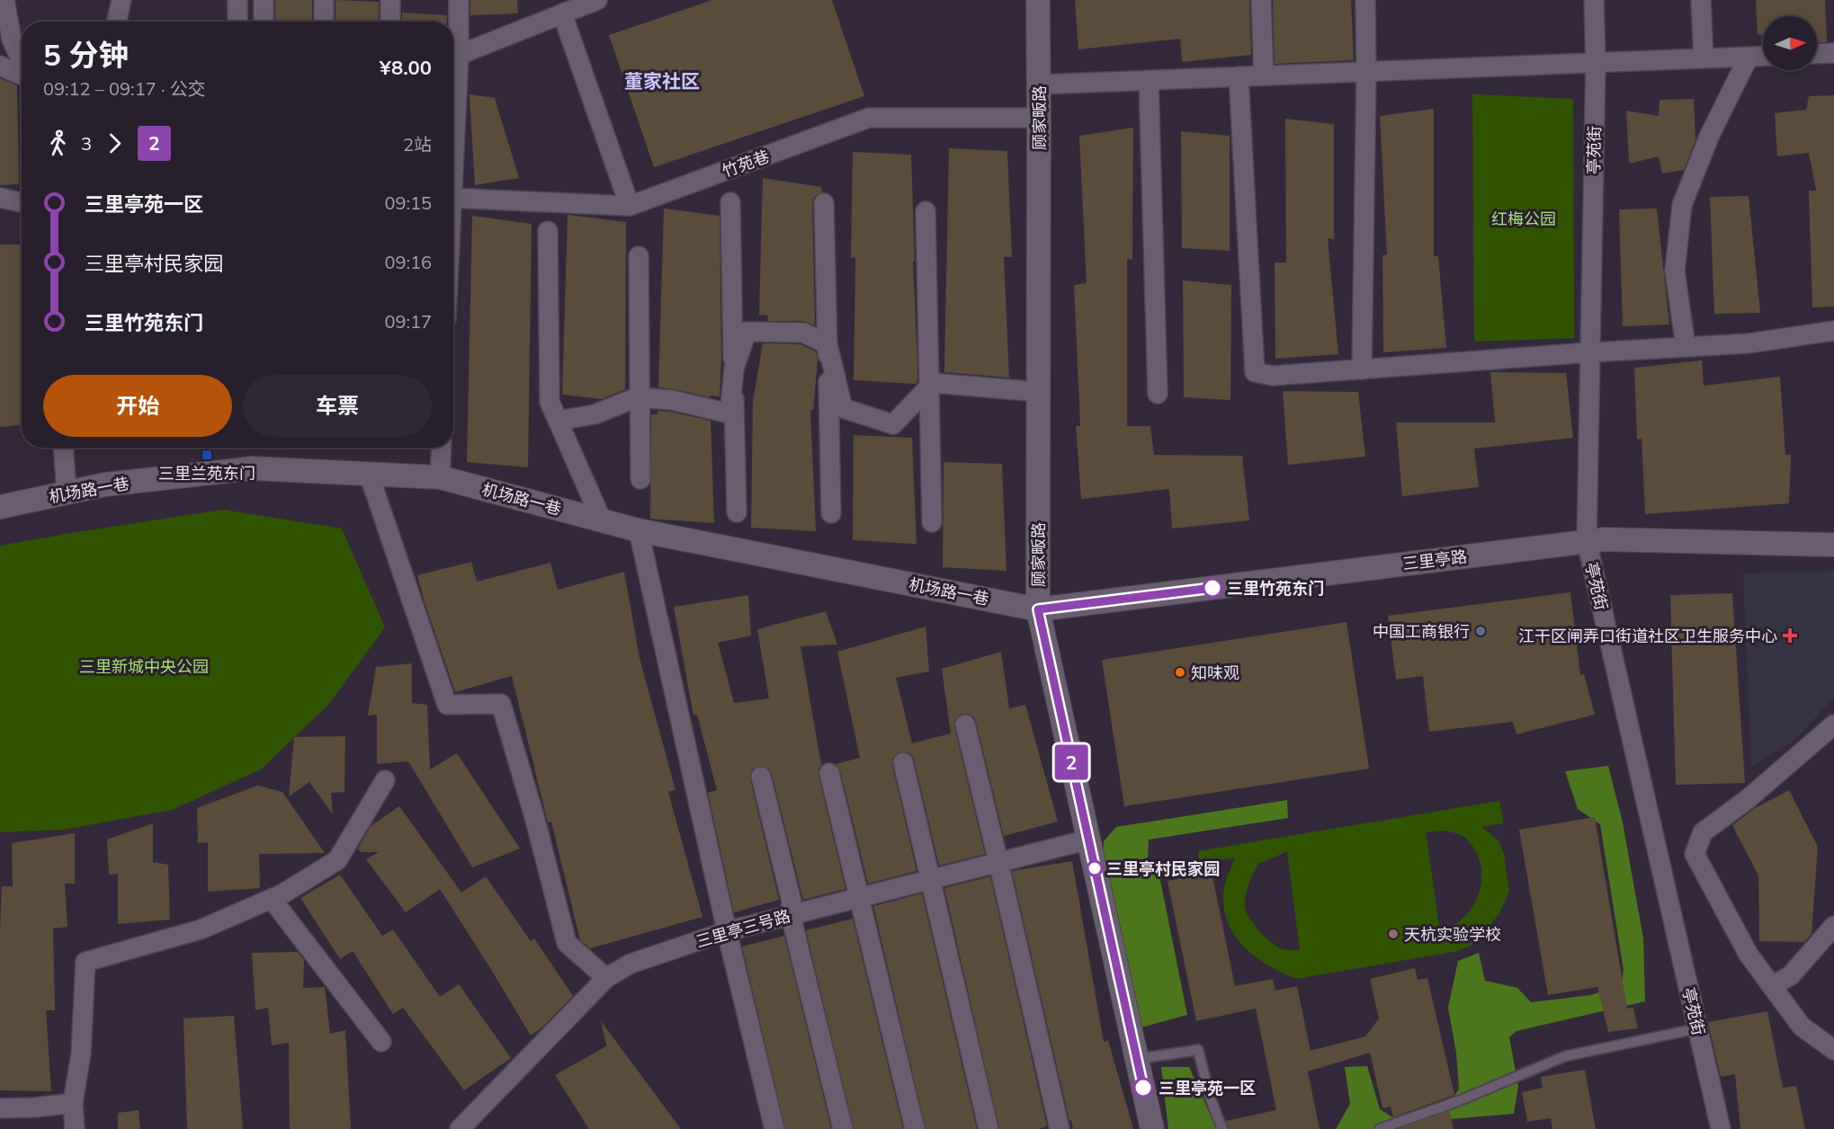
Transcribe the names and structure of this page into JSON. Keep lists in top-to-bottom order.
{
  "streets": {
    "street": [
      "顾家畈路",
      "亭苑街",
      "竹苑巷",
      "机场路一巷",
      "三里亭路",
      "三里亭三号路"
    ]
  },
  "crossings": [
    ["顾家畈路", "竹苑巷"],
    ["顾家畈路", "机场路一巷"],
    ["顾家畈路", "三里亭路"],
    ["顾家畈路", "三里亭三号路"],
    ["亭苑街", "三里亭路"],
    ["机场路一巷", "三里亭路"]
  ],
  "districts": ["董家社区"],
  "parks": ["红梅公园", "三里新城中央公园"],
  "places": {
    "transit": ["三里兰苑东门"],
    "other": [
      "三里竹苑东门",
      "中国工商银行",
      "知味观",
      "三里亭村民家园",
      "天杭实验学校",
      "三里亭苑一区"
    ],
    "health": ["江干区闸弄口街道社区卫生服务中心"]
  },
  "lines": ["bus line 2"],
  "north": "right",
  "page": {
    "on_map": "2",
    "heading": ["5 分钟", "09:12 – 09:17 · 公交", "¥8.00"],
    "legs": ["3", "2", "2站"],
    "list": [
      {
        "name": "三里亭苑一区",
        "value": "09:15"
      },
      {
        "name": "三里亭村民家园",
        "value": "09:16"
      },
      {
        "name": "三里竹苑东门",
        "value": "09:17"
      }
    ],
    "buttons": ["开始", "车票"]
  }
}
